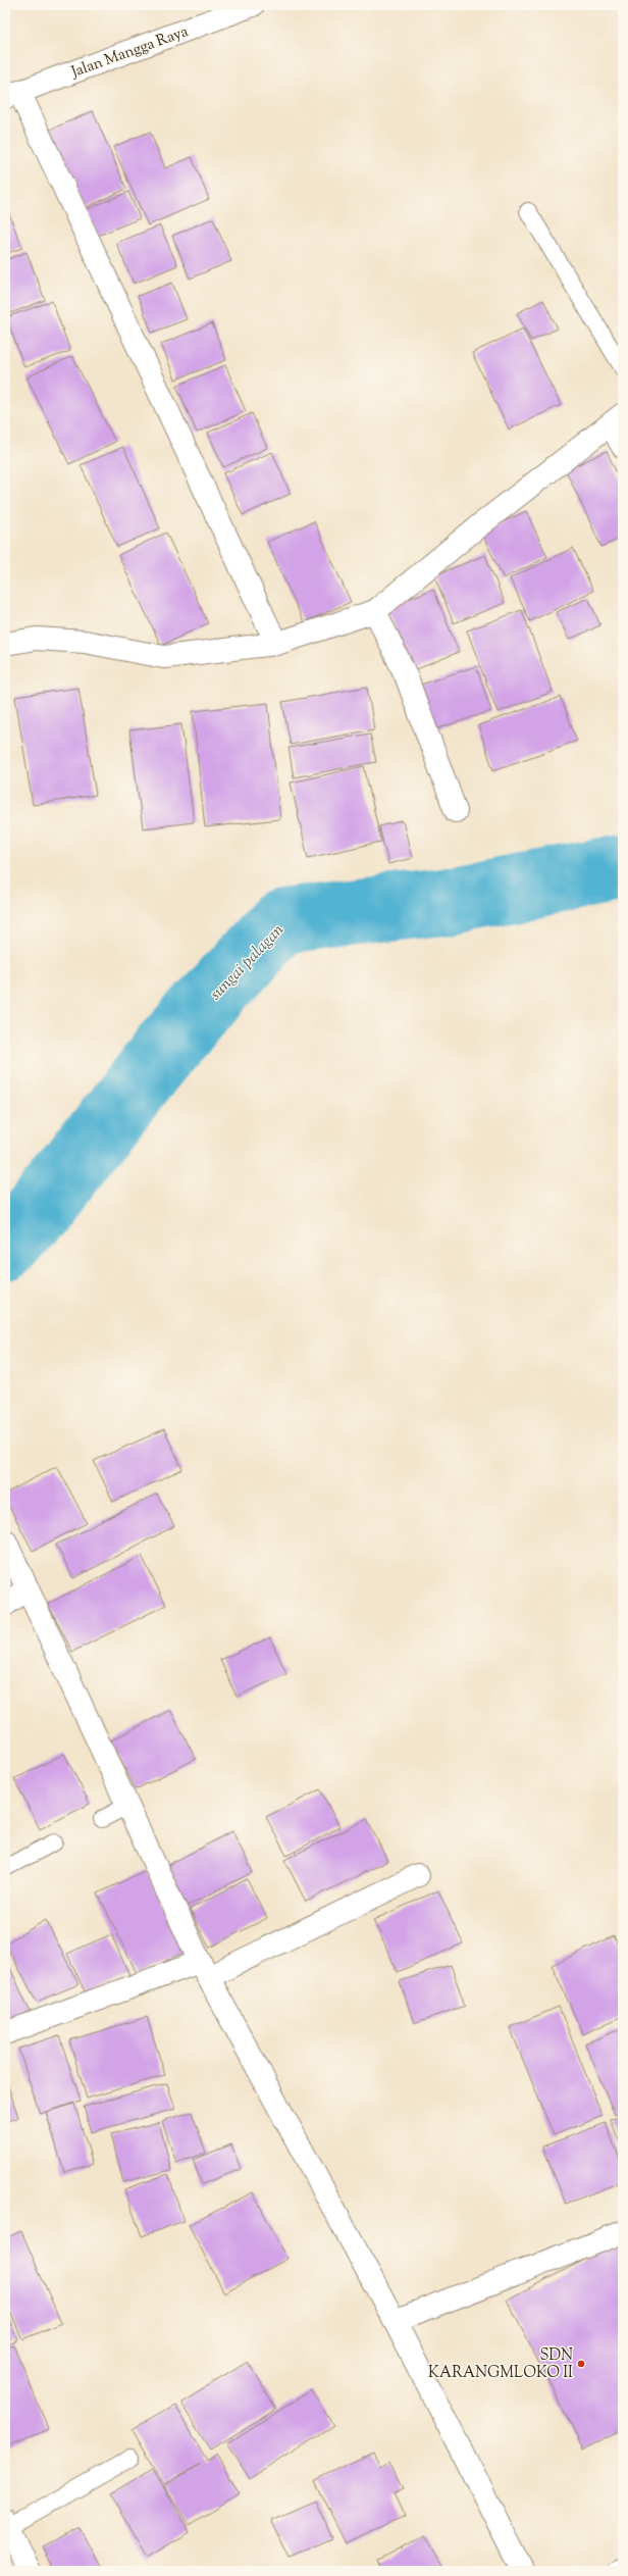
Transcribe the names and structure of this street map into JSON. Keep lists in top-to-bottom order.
{
  "streets": {
    "street": ["Jalan Mangga Raya"]
  },
  "water": ["sungai palagan"],
  "places": ["SDN KARANGMLOKO II"]
}
